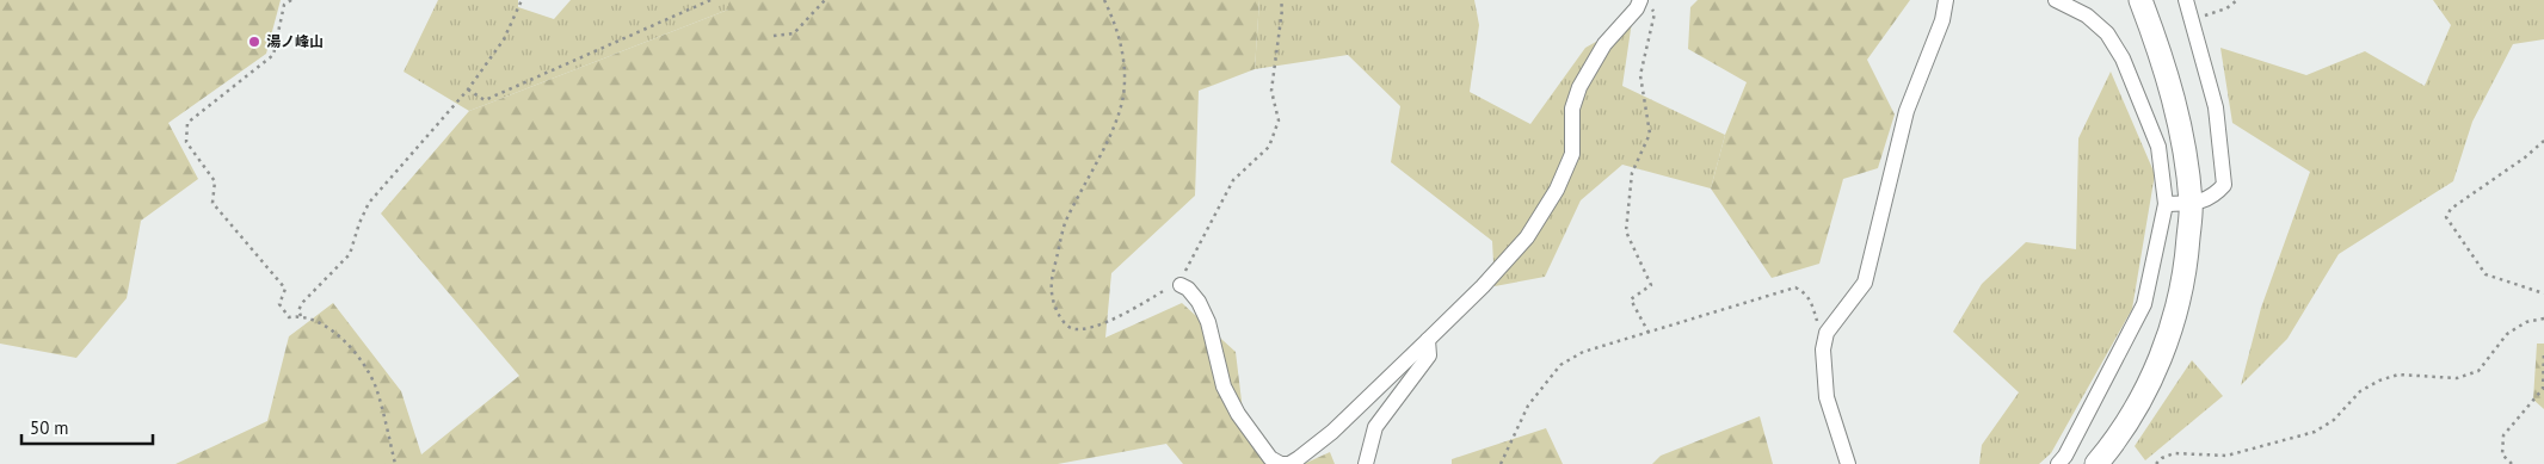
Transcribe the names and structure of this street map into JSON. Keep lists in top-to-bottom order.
{
  "places": ["湯ノ峰山"],
  "scale_bar": "50 m"
}
